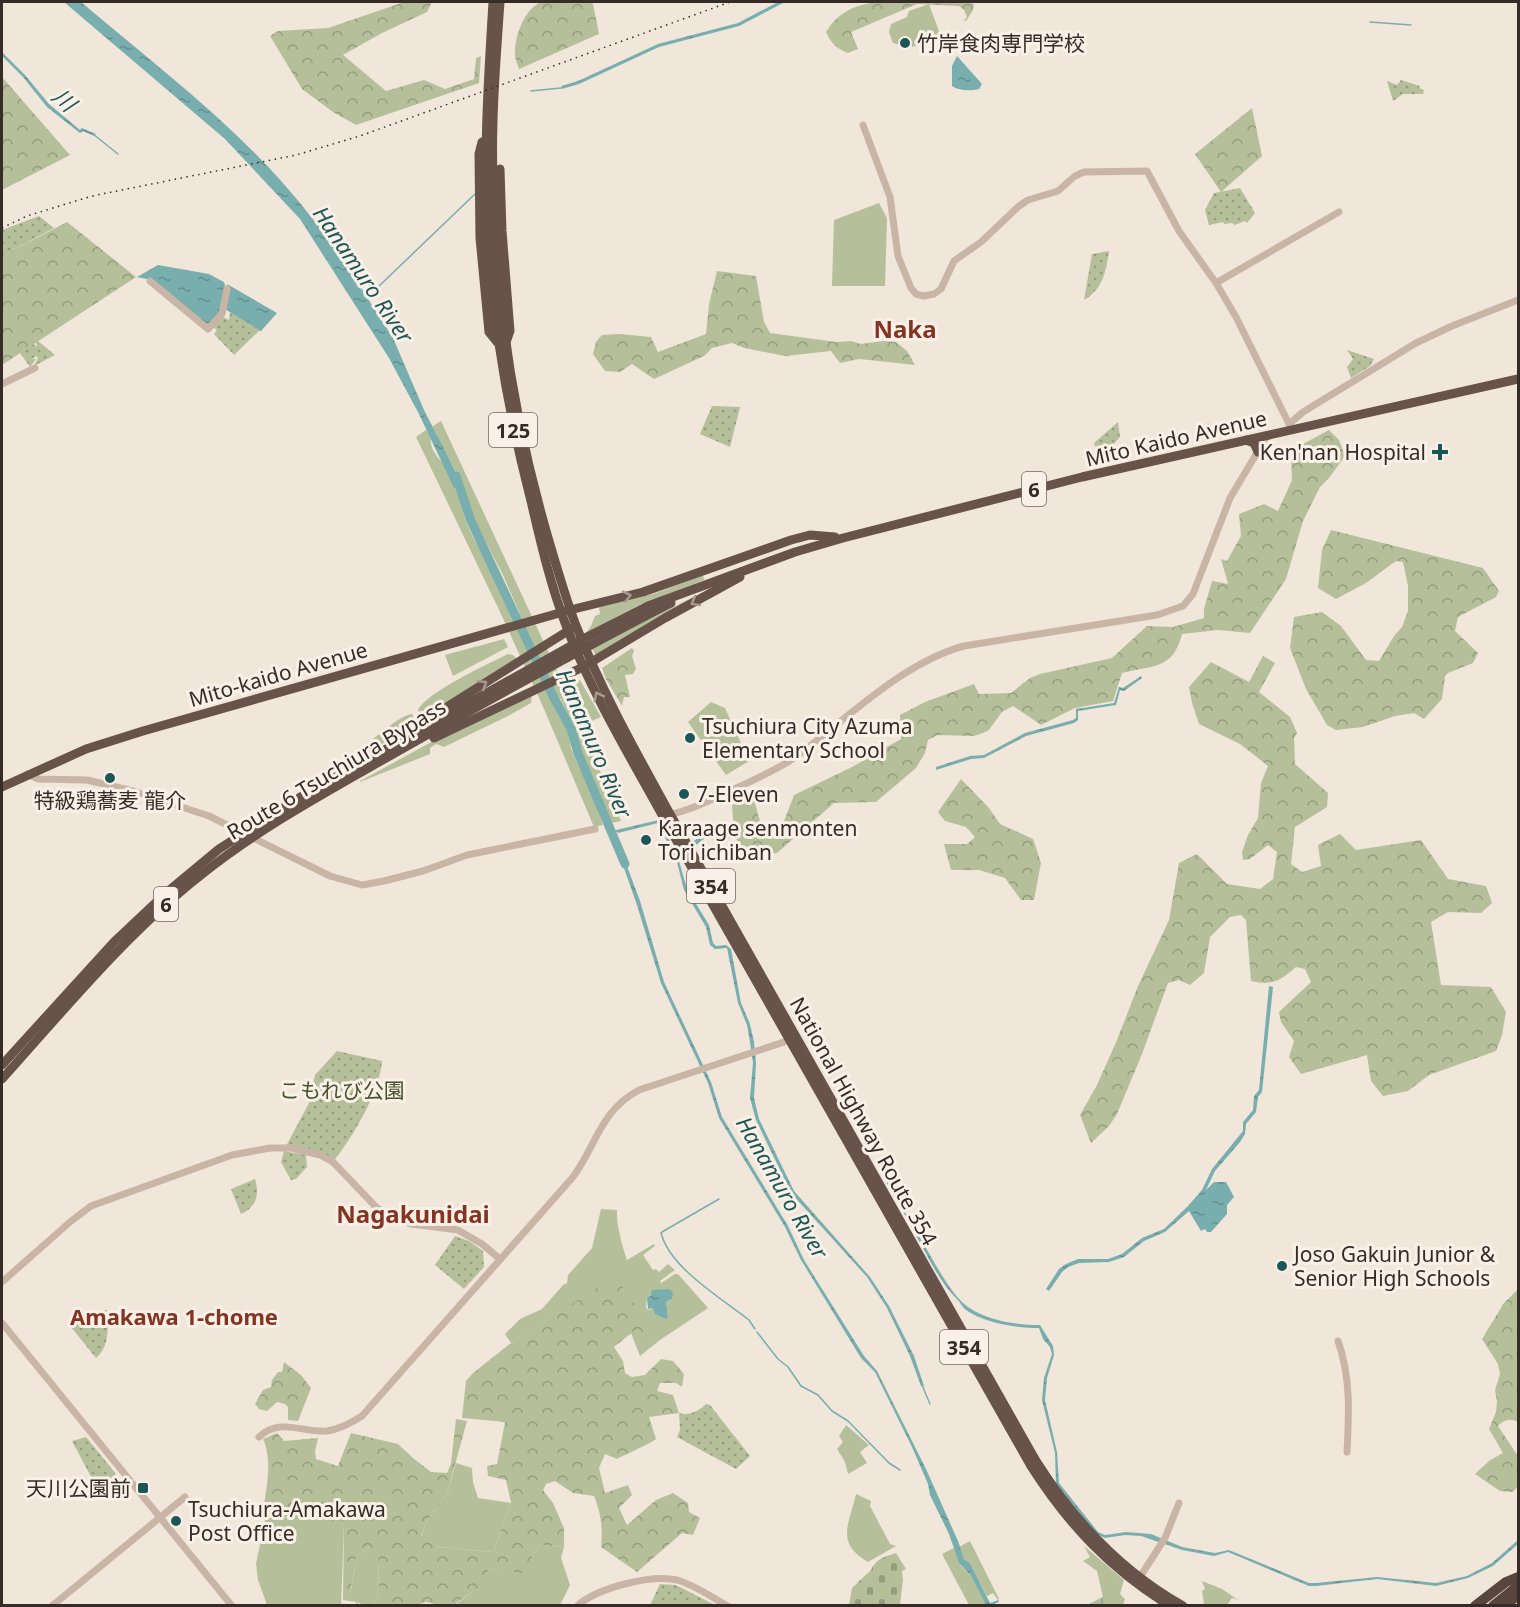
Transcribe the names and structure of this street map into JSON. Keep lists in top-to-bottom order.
{
  "streets": {
    "highway": [
      "125",
      "Mito Kaido Avenue",
      "6",
      "Mito-kaido Avenue",
      "Route 6 Tsuchiura Bypass",
      "354",
      "National Highway Route 354"
    ]
  },
  "crossings": [
    ["125", "Mito-kaido Avenue"],
    ["125", "National Highway Route 354"],
    ["Mito Kaido Avenue", "Mito-kaido Avenue"],
    ["Mito Kaido Avenue", "Route 6 Tsuchiura Bypass"],
    ["Mito-kaido Avenue", "Route 6 Tsuchiura Bypass"],
    ["Mito-kaido Avenue", "National Highway Route 354"]
  ],
  "districts": ["Naka", "Nagakunidai", "Amakawa 1-chome"],
  "water": ["川", "Hanamuro River"],
  "parks": ["こもれび公園"],
  "places": {
    "other": [
      "竹岸食肉専門学校",
      "Tsuchiura City Azuma Elementary School",
      "特級鶏蕎麦 龍介",
      "7-Eleven",
      "Karaage senmonten Tori ichiban",
      "Joso Gakuin Junior & Senior High Schools",
      "Tsuchiura-Amakawa Post Office"
    ],
    "health": ["Ken'nan Hospital"],
    "transit": ["天川公園前"]
  }
}
